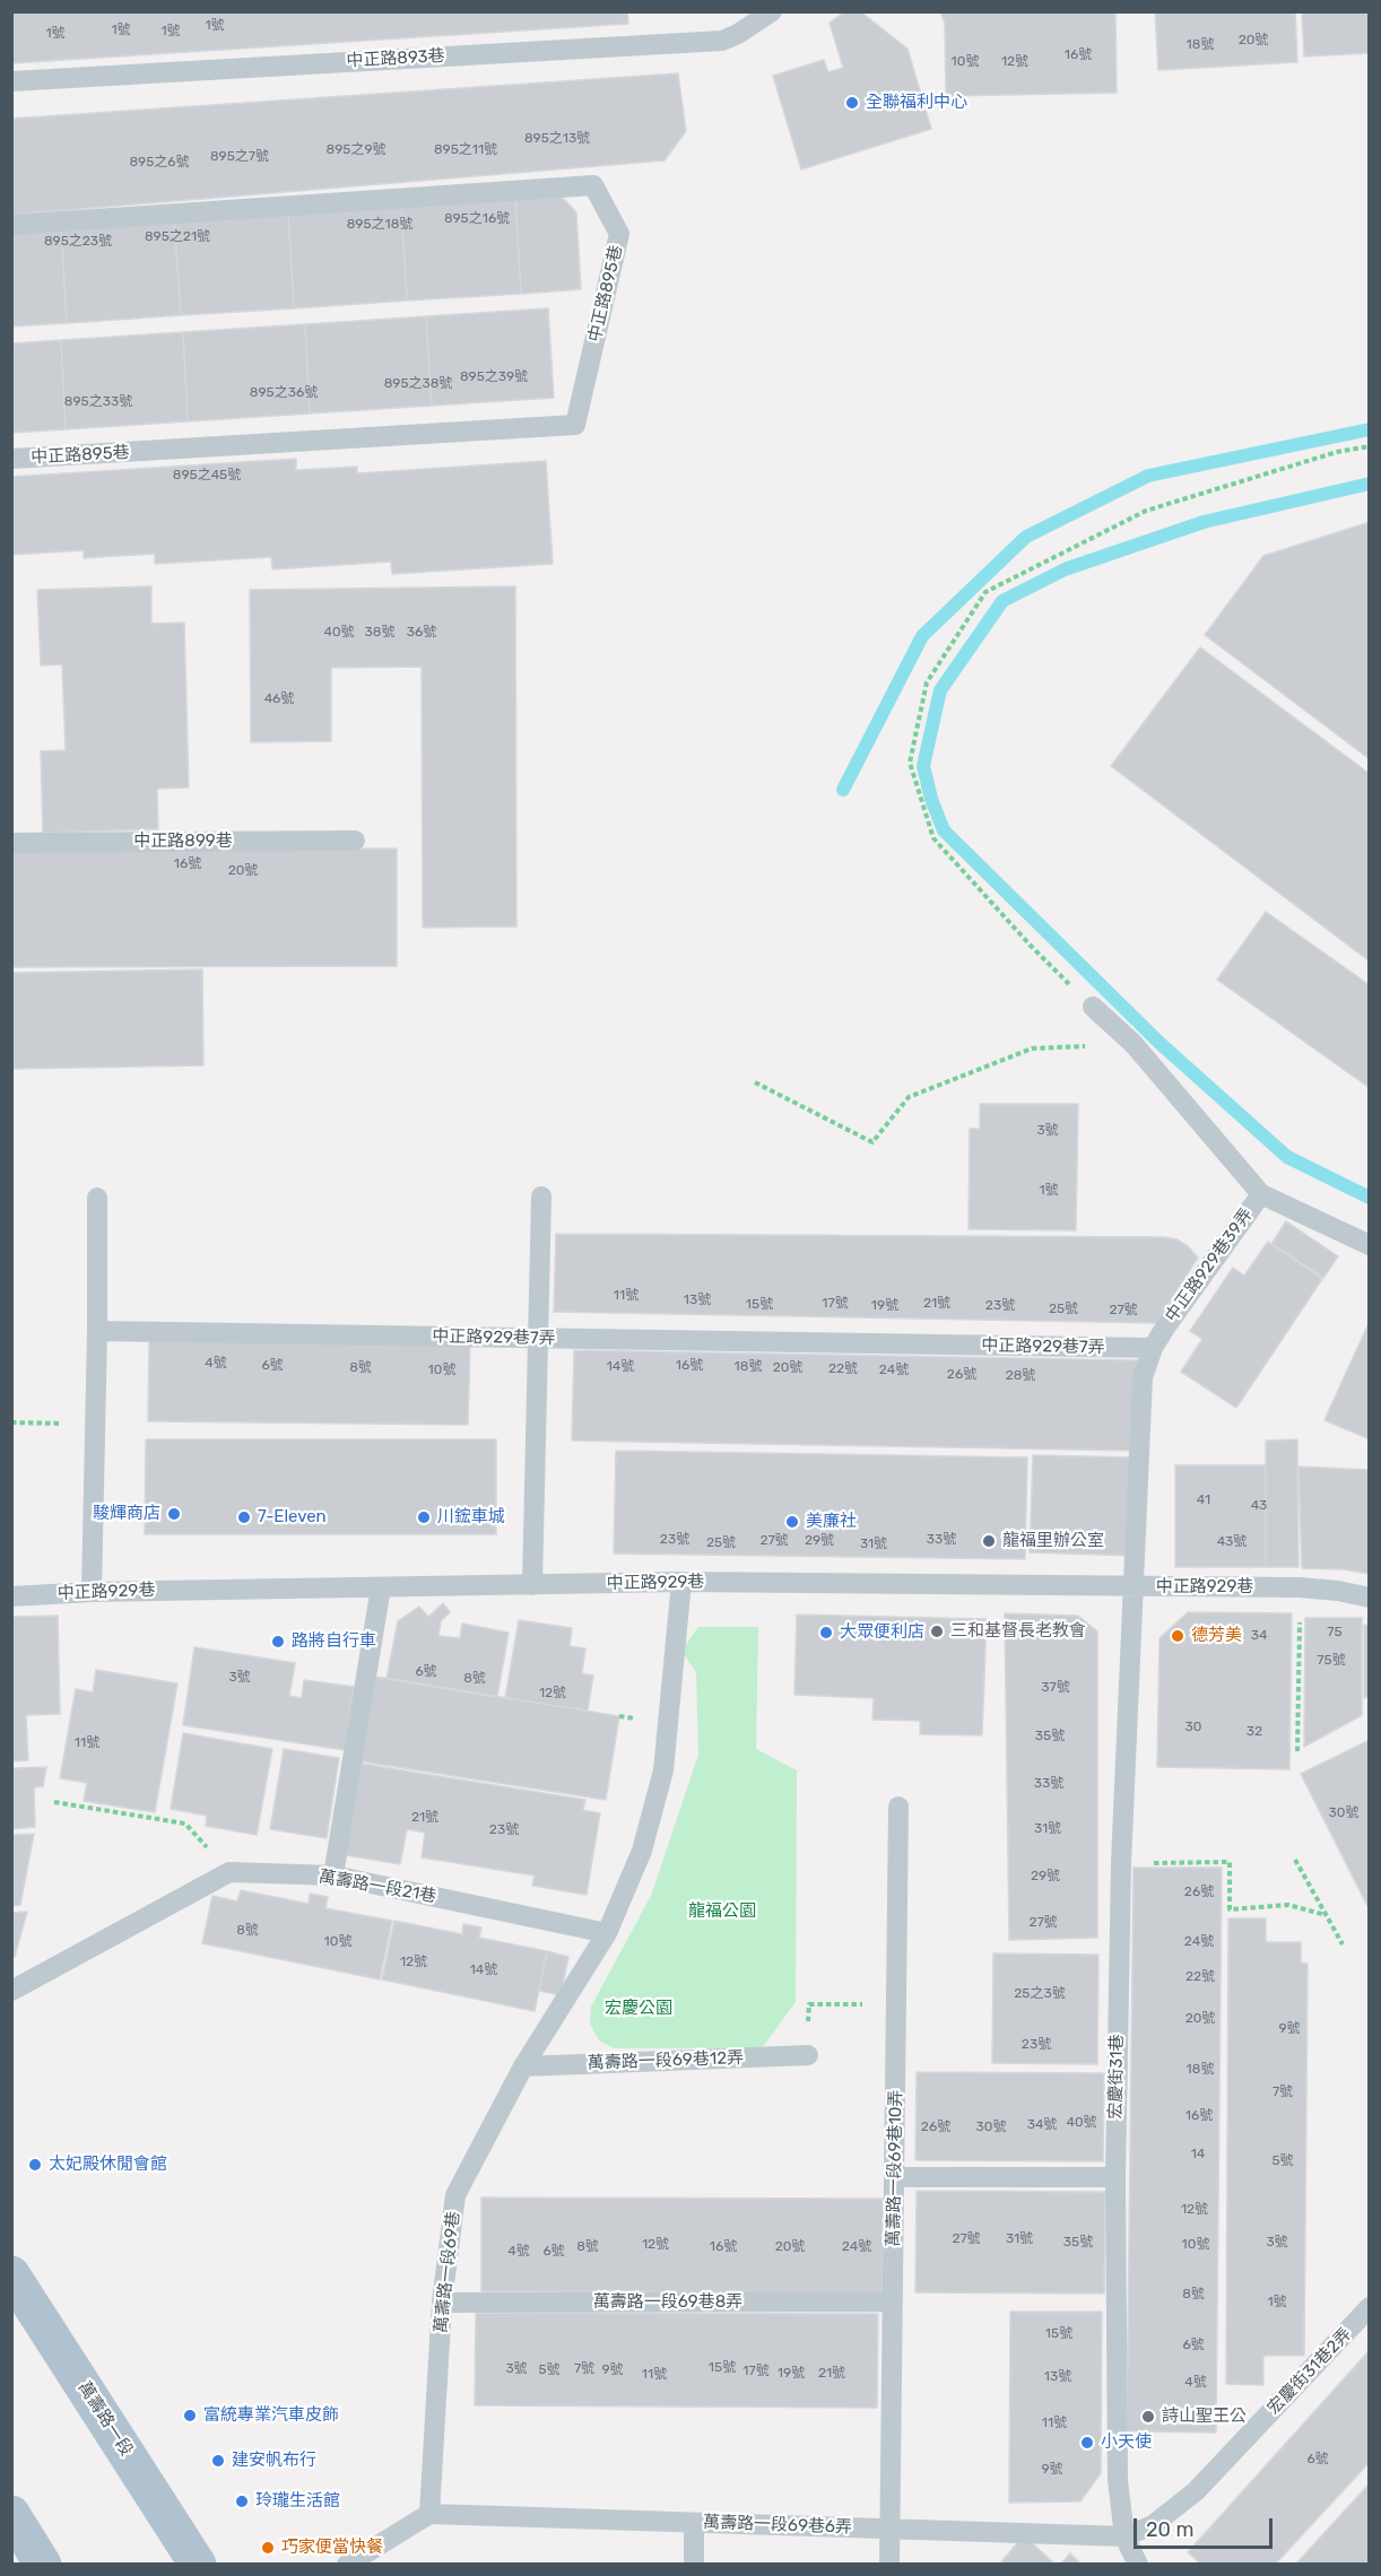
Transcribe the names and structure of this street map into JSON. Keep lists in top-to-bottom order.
{
  "streets": {
    "main road": ["萬壽路一段"],
    "lane": [
      "中正路893巷",
      "中正路895巷",
      "中正路899巷",
      "中正路929巷39弄",
      "中正路929巷7弄",
      "中正路929巷",
      "萬壽路一段21巷",
      "萬壽路一段69巷12弄",
      "宏慶街31巷",
      "萬壽路一段69巷10弄",
      "萬壽路一段69巷",
      "萬壽路一段69巷8弄",
      "宏慶街31巷2弄",
      "萬壽路一段69巷6弄"
    ]
  },
  "crossings": [
    ["中正路929巷39弄", "中正路929巷7弄"],
    ["中正路929巷39弄", "中正路929巷"],
    ["中正路929巷39弄", "宏慶街31巷"],
    ["中正路929巷", "宏慶街31巷"],
    ["中正路929巷", "萬壽路一段69巷"],
    ["萬壽路一段21巷", "萬壽路一段69巷"],
    ["萬壽路一段69巷12弄", "萬壽路一段69巷"],
    ["宏慶街31巷", "宏慶街31巷2弄"],
    ["宏慶街31巷", "萬壽路一段69巷6弄"],
    ["萬壽路一段69巷10弄", "萬壽路一段69巷8弄"],
    ["萬壽路一段69巷10弄", "萬壽路一段69巷6弄"],
    ["萬壽路一段69巷", "萬壽路一段69巷8弄"],
    ["萬壽路一段69巷", "萬壽路一段69巷6弄"],
    ["宏慶街31巷2弄", "萬壽路一段69巷6弄"]
  ],
  "parks": ["龍福公園", "宏慶公園"],
  "places": [
    "全聯福利中心",
    "駿輝商店",
    "7-Eleven",
    "川鋐車城",
    "美廉社",
    "龍福里辦公室",
    "三和基督長老教會",
    "大眾便利店",
    "德芳美",
    "路將自行車",
    "太妃殿休閒會館",
    "富統專業汽車皮飾",
    "詩山聖王公",
    "小天使",
    "建安帆布行",
    "玲瓏生活館",
    "巧家便當快餐"
  ],
  "house_numbers": [
    "1號",
    "1號",
    "1號",
    "1號",
    "20號",
    "18號",
    "16號",
    "10號",
    "12號",
    "895之13號",
    "895之9號",
    "895之11號",
    "895之7號",
    "895之6號",
    "895之16號",
    "895之18號",
    "895之21號",
    "895之23號",
    "895之39號",
    "895之38號",
    "895之36號",
    "895之33號",
    "895之45號",
    "40號",
    "38號",
    "36號",
    "46號",
    "16號",
    "20號",
    "3號",
    "1號",
    "11號",
    "13號",
    "17號",
    "21號",
    "15號",
    "19號",
    "23號",
    "25號",
    "27號",
    "4號",
    "6號",
    "16號",
    "14號",
    "18號",
    "8號",
    "20號",
    "22號",
    "10號",
    "24號",
    "26號",
    "28號",
    "41",
    "43",
    "23號",
    "33號",
    "27號",
    "29號",
    "43號",
    "25號",
    "31號",
    "75",
    "34",
    "75號",
    "6號",
    "3號",
    "8號",
    "37號",
    "12號",
    "30",
    "32",
    "35號",
    "11號",
    "33號",
    "30號",
    "21號",
    "31號",
    "23號",
    "29號",
    "26號",
    "27號",
    "8號",
    "10號",
    "24號",
    "12號",
    "14號",
    "22號",
    "25之3號",
    "20號",
    "9號",
    "23號",
    "18號",
    "7號",
    "16號",
    "40號",
    "34號",
    "26號",
    "30號",
    "14",
    "5號",
    "12號",
    "27號",
    "31號",
    "35號",
    "3號",
    "12號",
    "10號",
    "8號",
    "16號",
    "20號",
    "24號",
    "4號",
    "6號",
    "8號",
    "1號",
    "15號",
    "6號",
    "15號",
    "3號",
    "7號",
    "5號",
    "9號",
    "17號",
    "19號",
    "21號",
    "11號",
    "13號",
    "4號",
    "11號",
    "6號",
    "9號"
  ],
  "scale_bar": "20 m"
}
